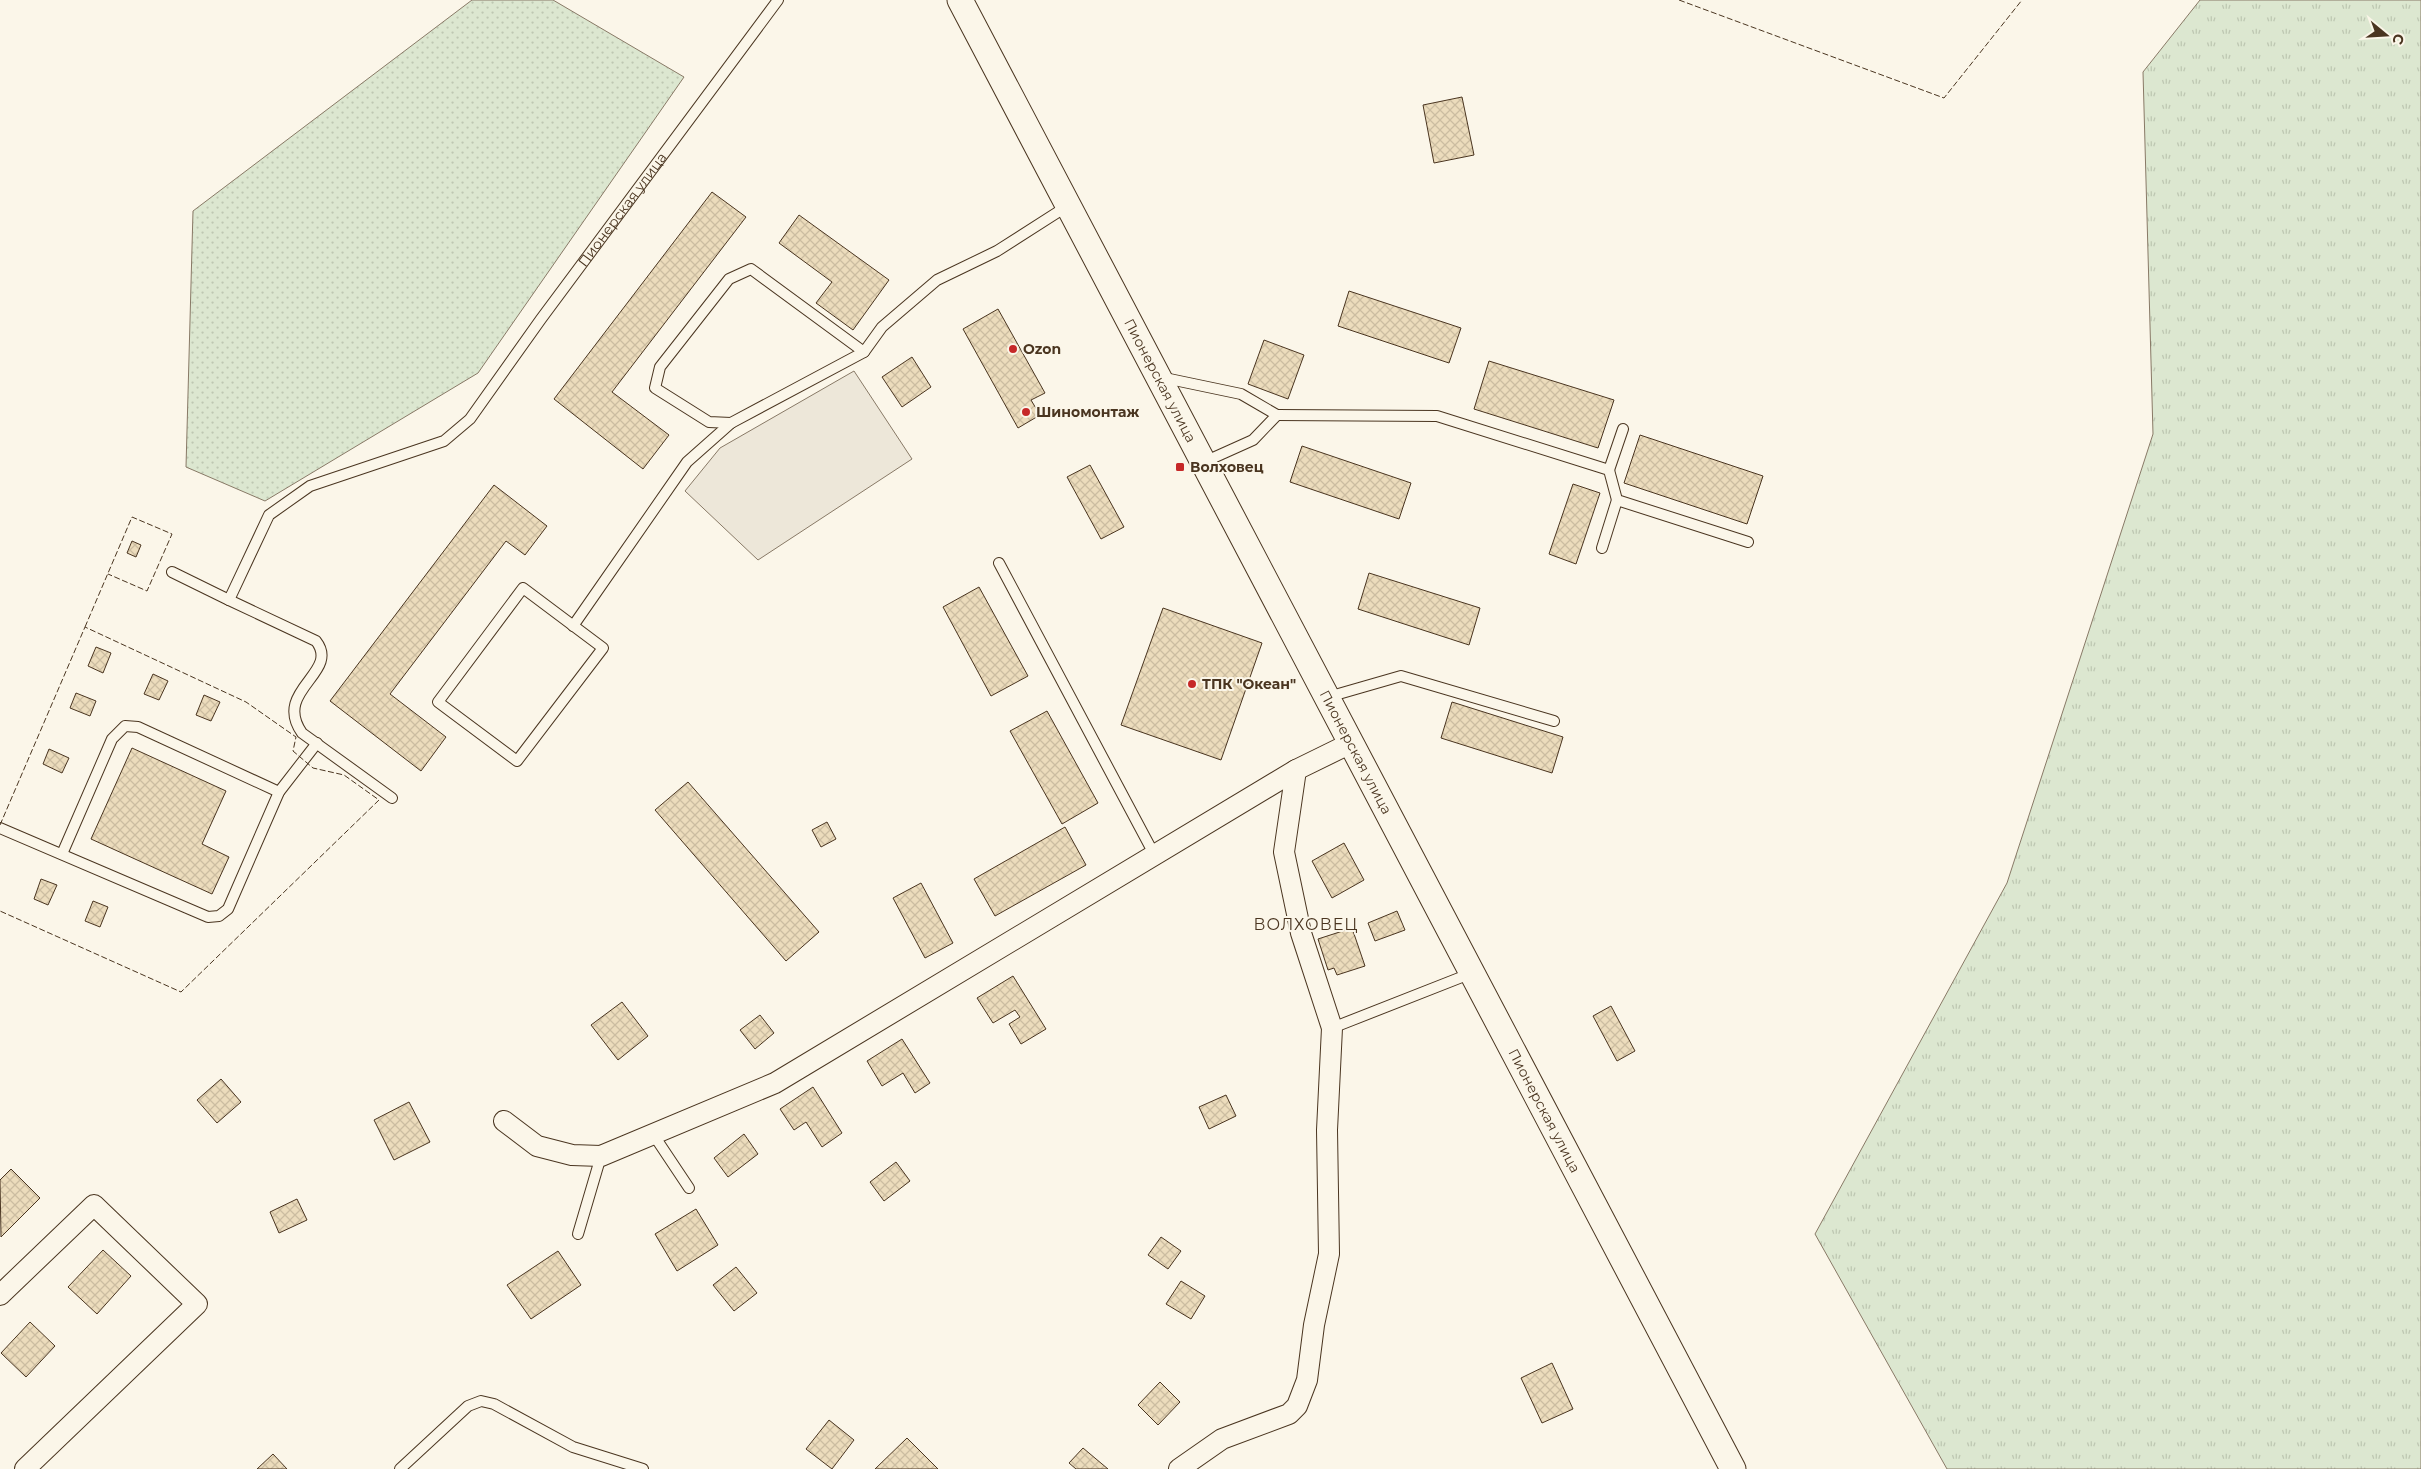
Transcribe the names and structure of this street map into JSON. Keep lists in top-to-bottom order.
{
  "streets": {
    "street": ["Пионерская улица"]
  },
  "districts": ["ВОЛХОВЕЦ"],
  "places": {
    "other": ["Ozon", "Шиномонтаж", "ТПК \"Океан\""],
    "transit": ["Волховец"]
  },
  "north": "right"
}
